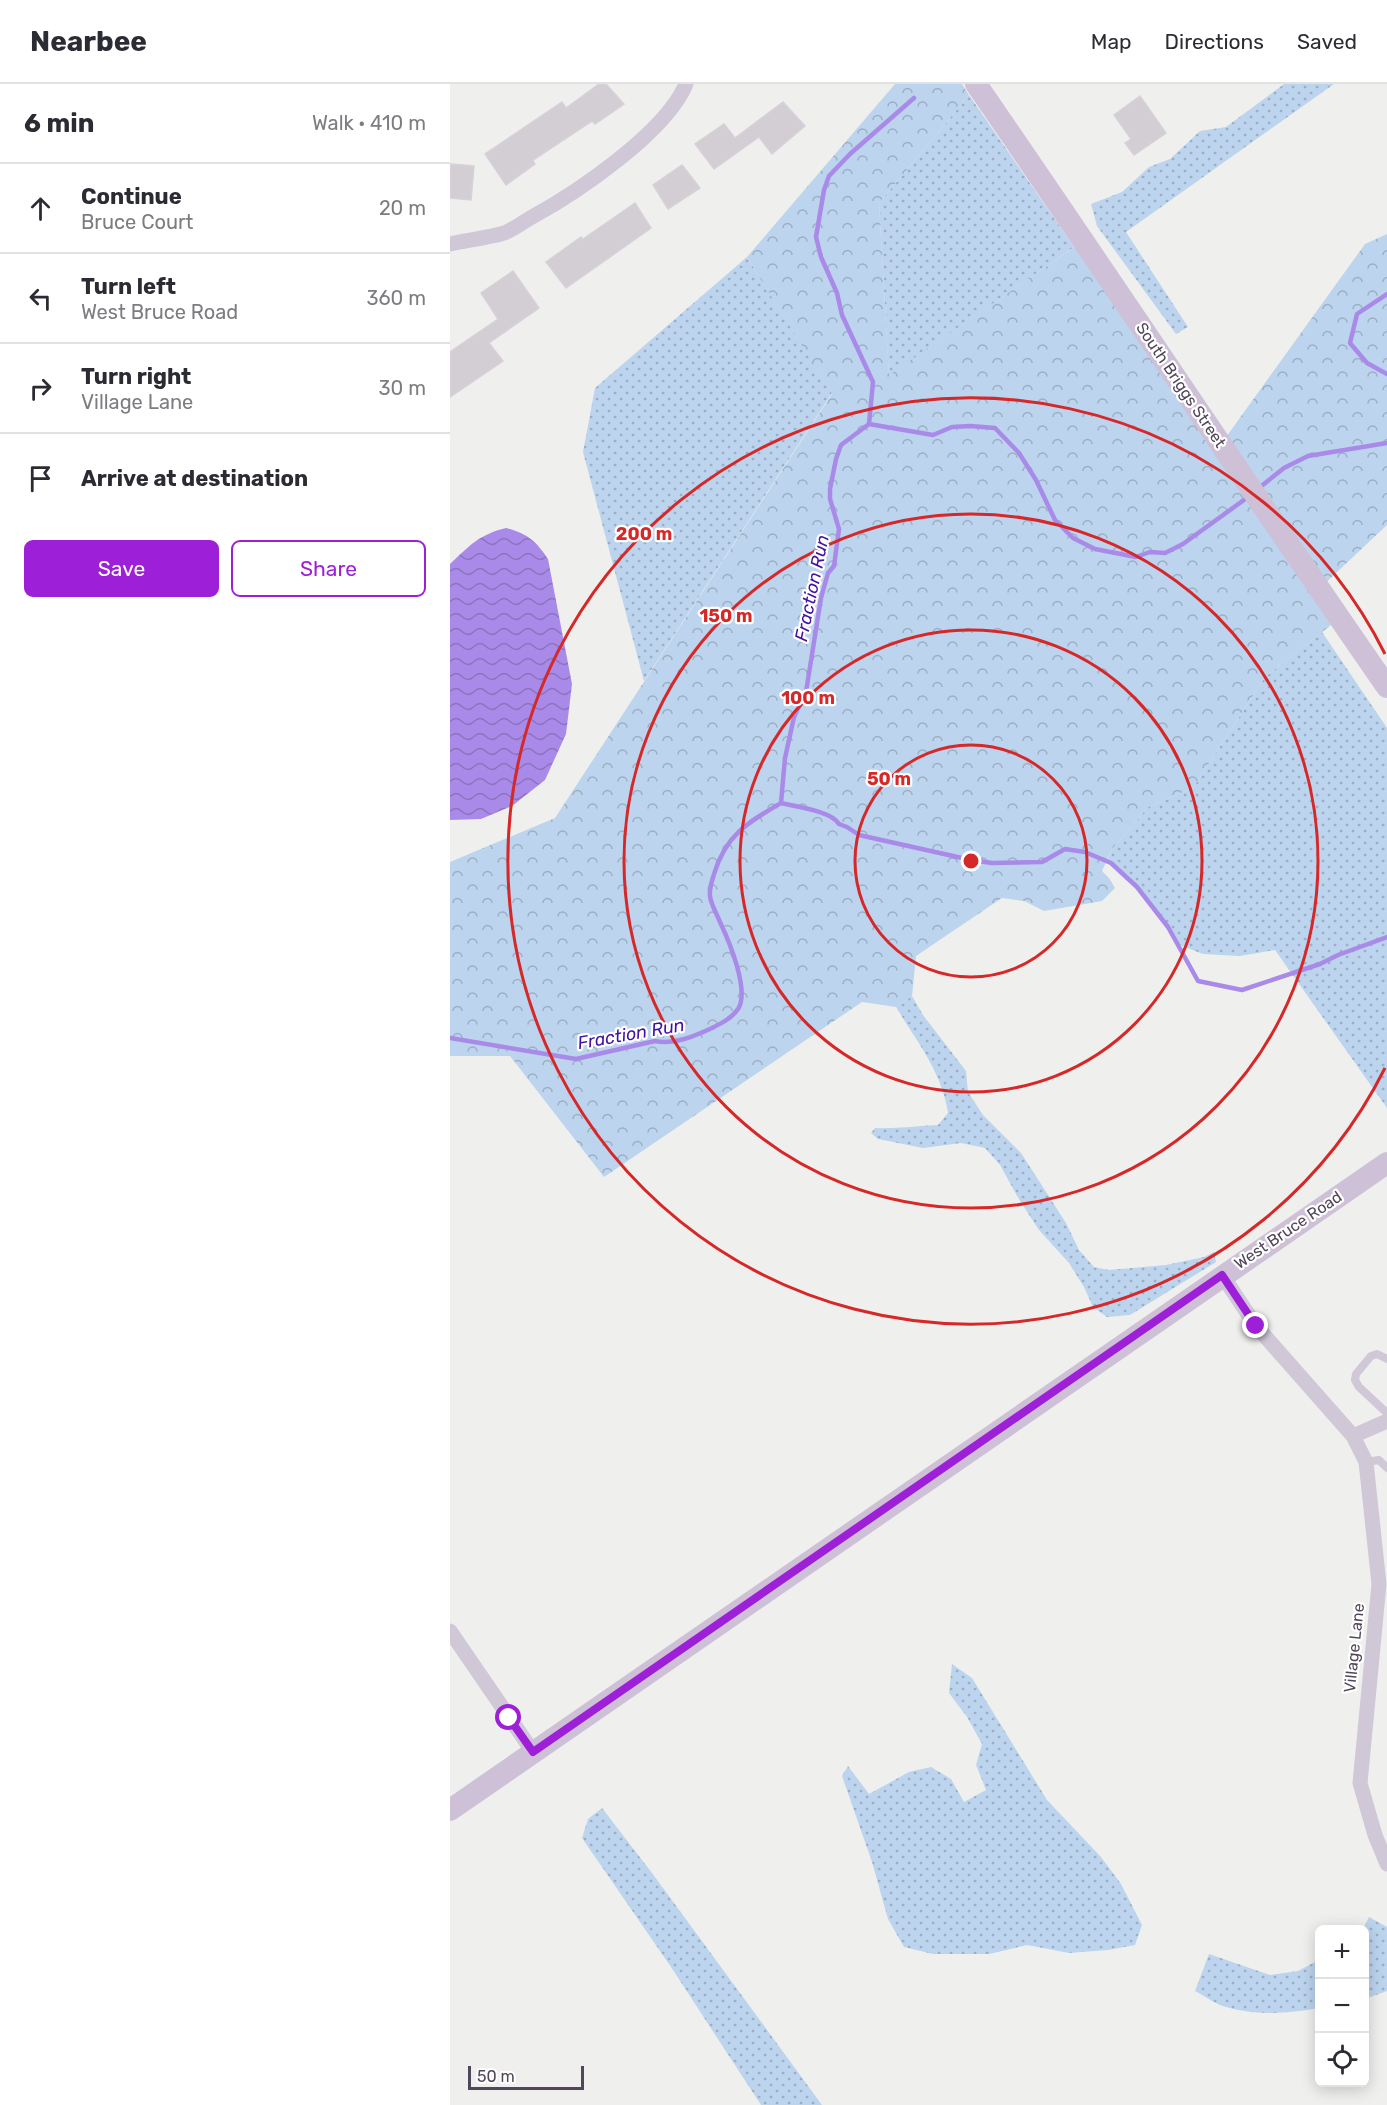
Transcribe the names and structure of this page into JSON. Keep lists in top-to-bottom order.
{
  "streets": {
    "street": ["South Briggs Street", "West Bruce Road", "Village Lane"]
  },
  "crossings": [
    ["West Bruce Road", "Village Lane"]
  ],
  "water": ["Fraction Run"],
  "scale_bar": "50 m",
  "page": {
    "header": "Nearbee",
    "nav": ["Map", "Directions", "Saved"],
    "heading": ["6 min", "Walk · 410 m"],
    "list": [
      ["Continue", "Bruce Court", "20 m"],
      ["Turn left", "West Bruce Road", "360 m"],
      ["Turn right", "Village Lane", "30 m"],
      "Arrive at destination"
    ],
    "buttons": ["Save", "Share"],
    "map_buttons": ["+", "−"],
    "scale": "50 m"
  },
  "rings": [
    "200 m",
    "150 m",
    "100 m",
    "50 m"
  ]
}
